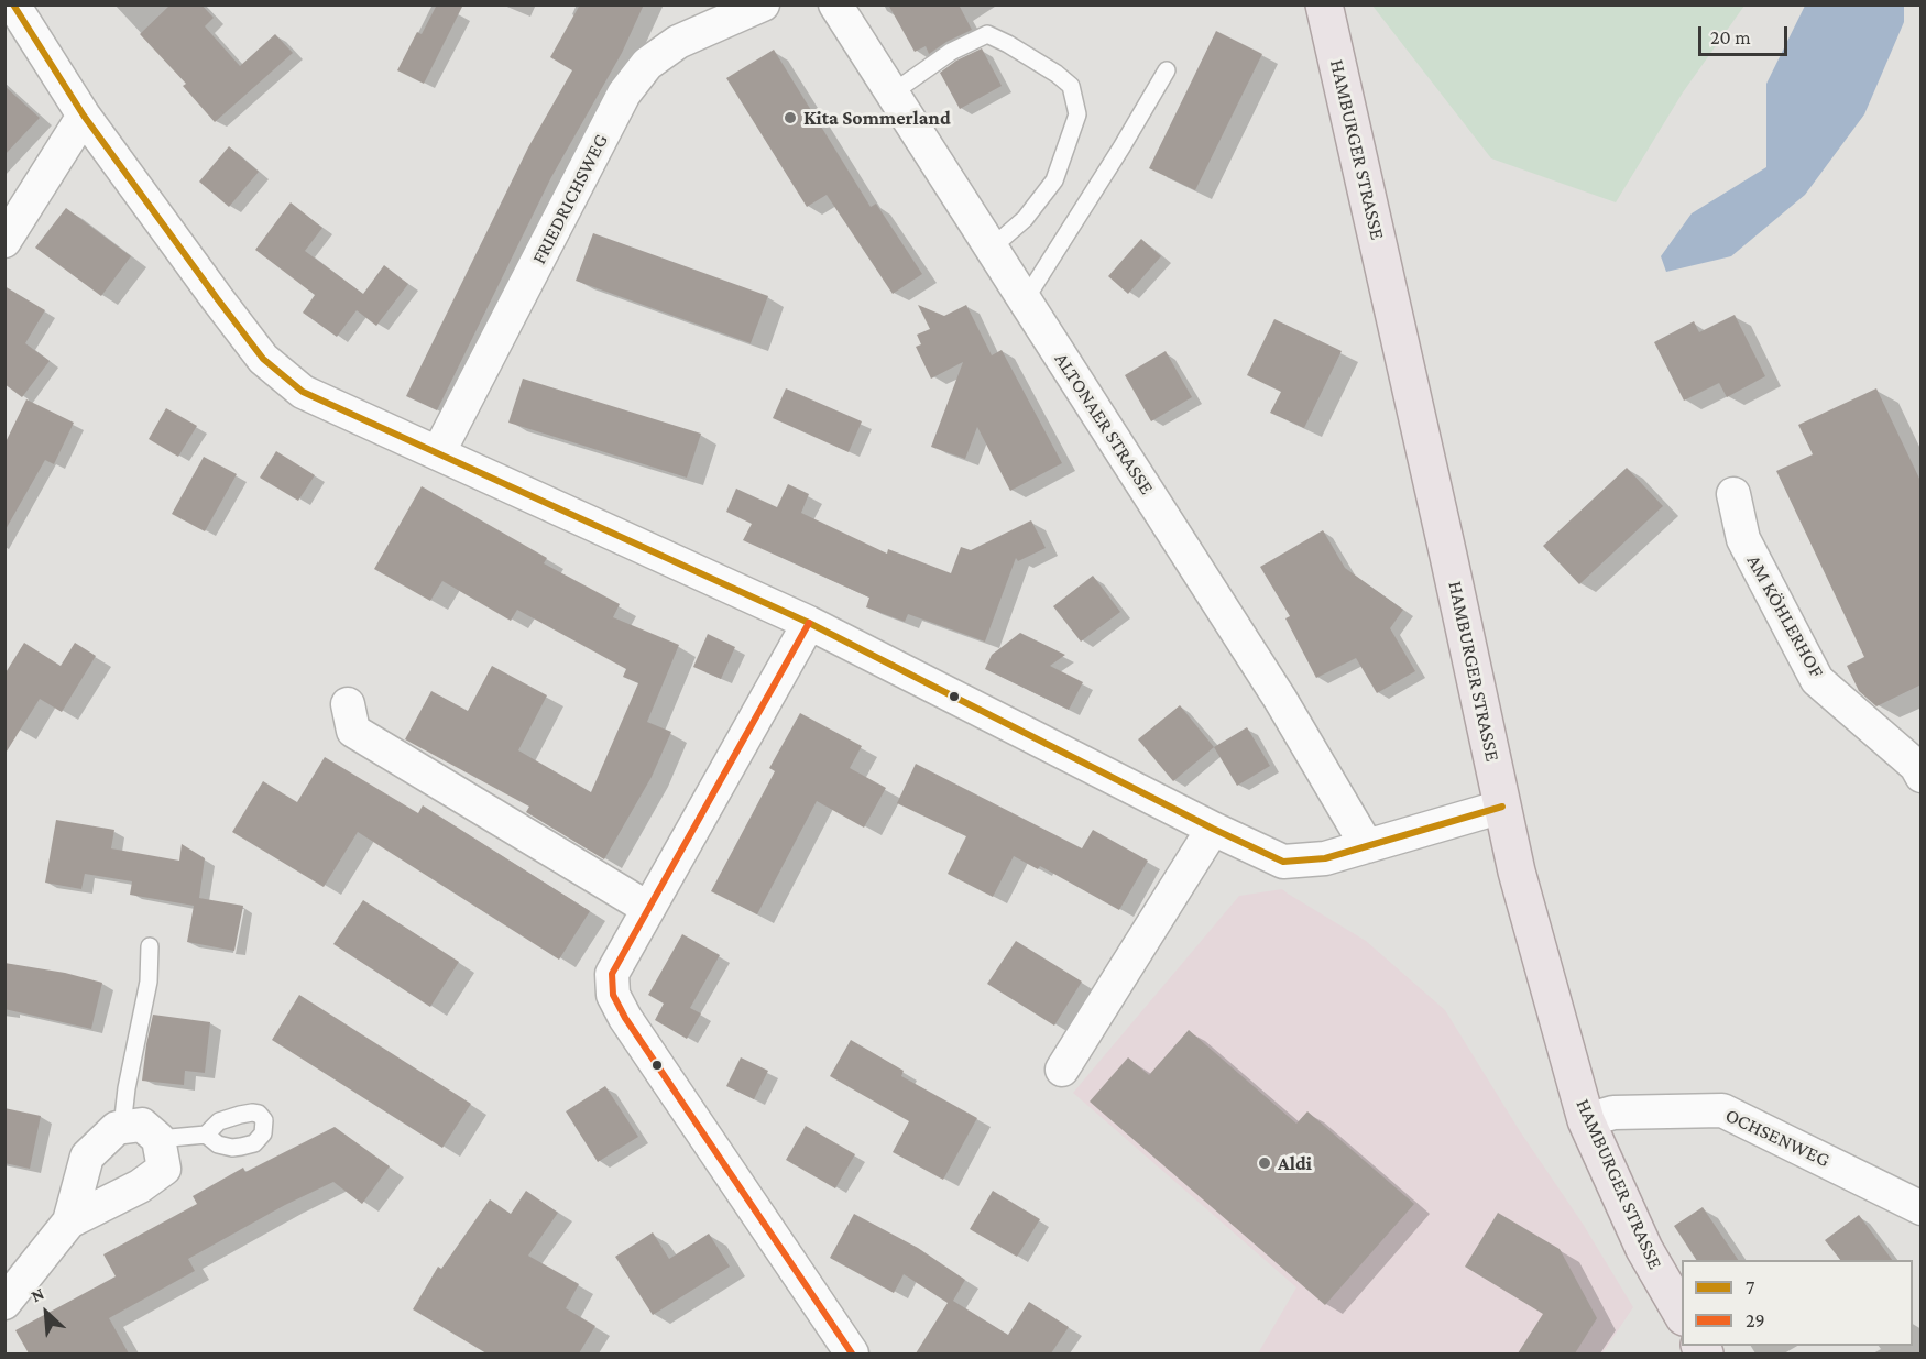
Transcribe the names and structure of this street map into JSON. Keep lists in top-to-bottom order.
{
  "streets": {
    "main road": ["HAMBURGER STRASSE"],
    "street": [
      "FRIEDRICHSWEG",
      "ALTONAER STRASSE",
      "AM KÖHLERHOF",
      "OCHSENWEG"
    ]
  },
  "crossings": [
    ["HAMBURGER STRASSE", "OCHSENWEG"]
  ],
  "places": ["Kita Sommerland", "Aldi"],
  "lines": ["transit line 7", "transit line 29"],
  "legend": ["7", "29"],
  "scale_bar": "20 m",
  "north": "top left"
}
